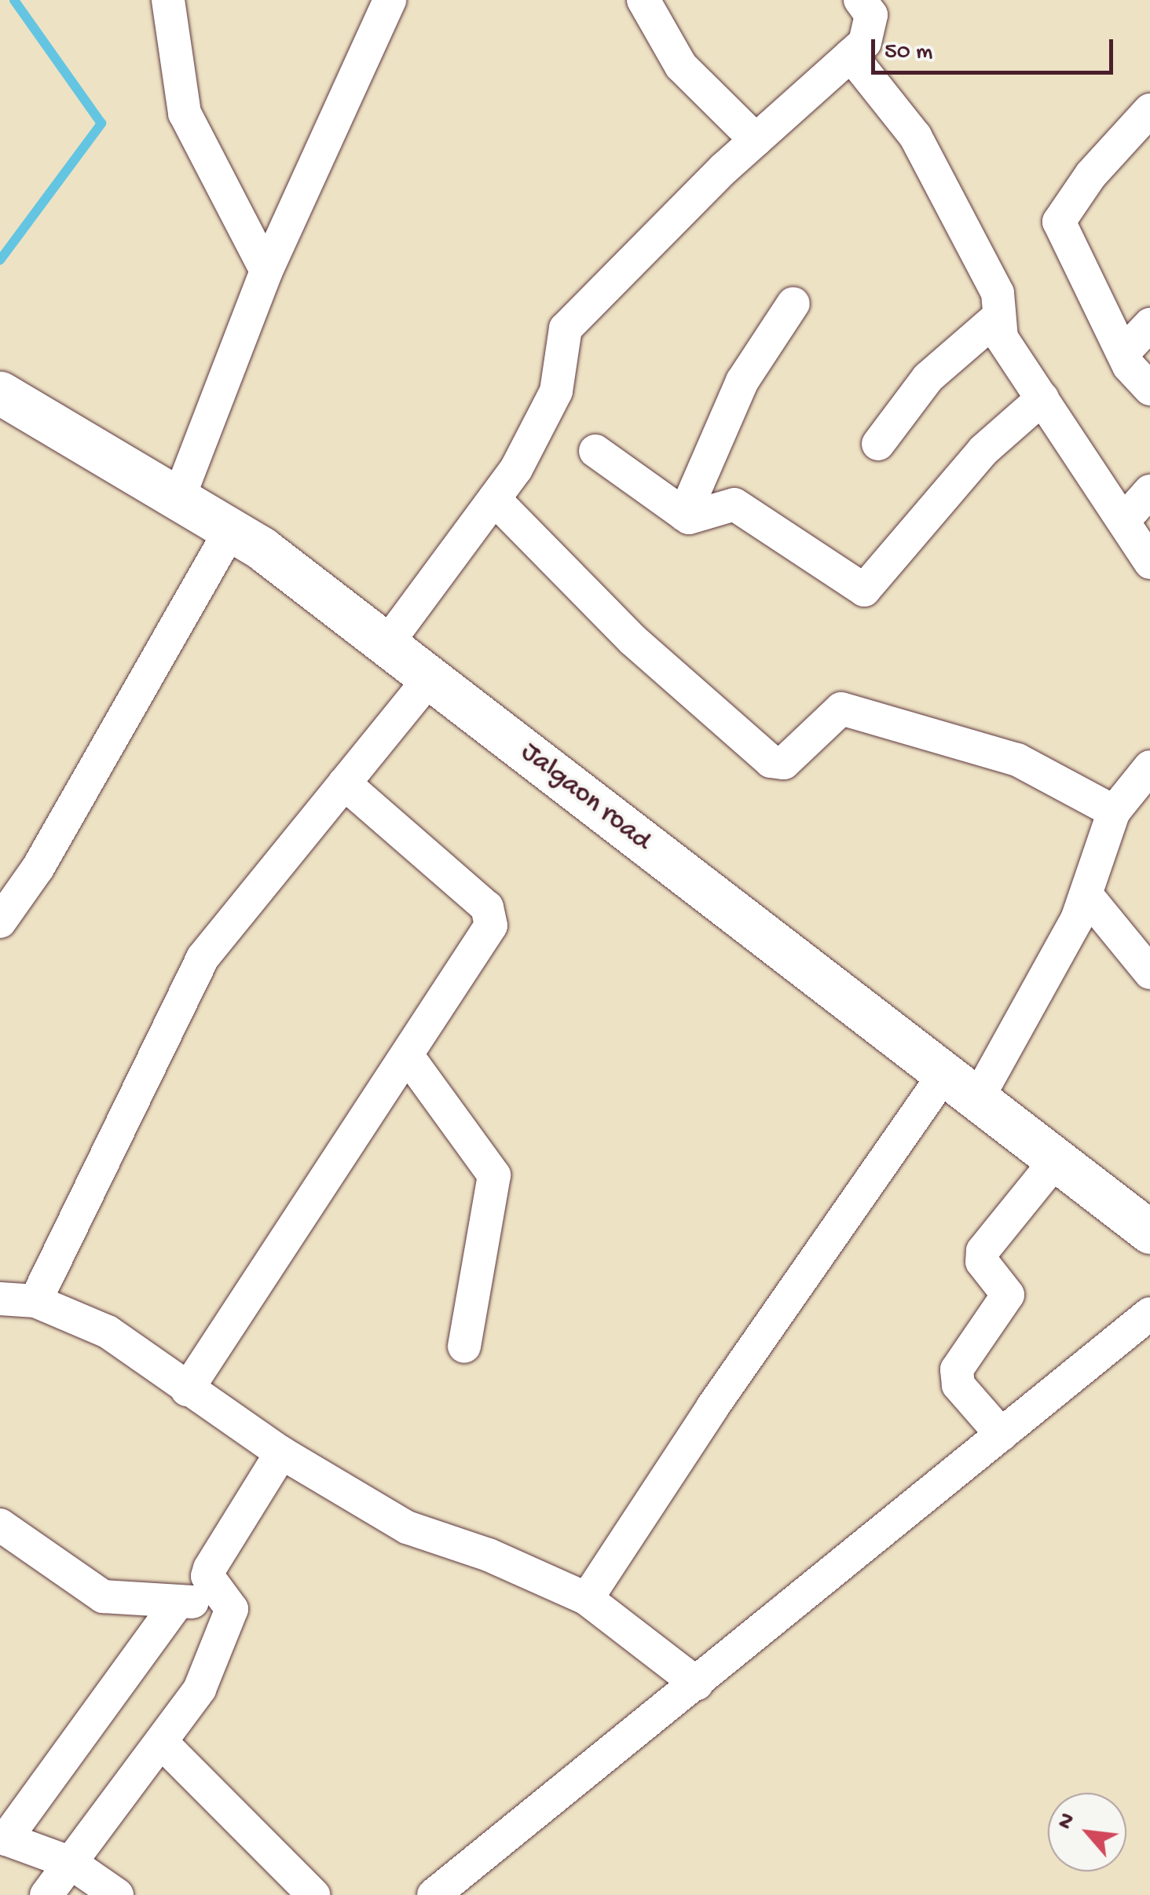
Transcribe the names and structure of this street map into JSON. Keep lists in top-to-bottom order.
{
  "streets": {
    "highway": ["Jalgaon road"]
  },
  "scale_bar": "50 m",
  "north": "top left"
}
